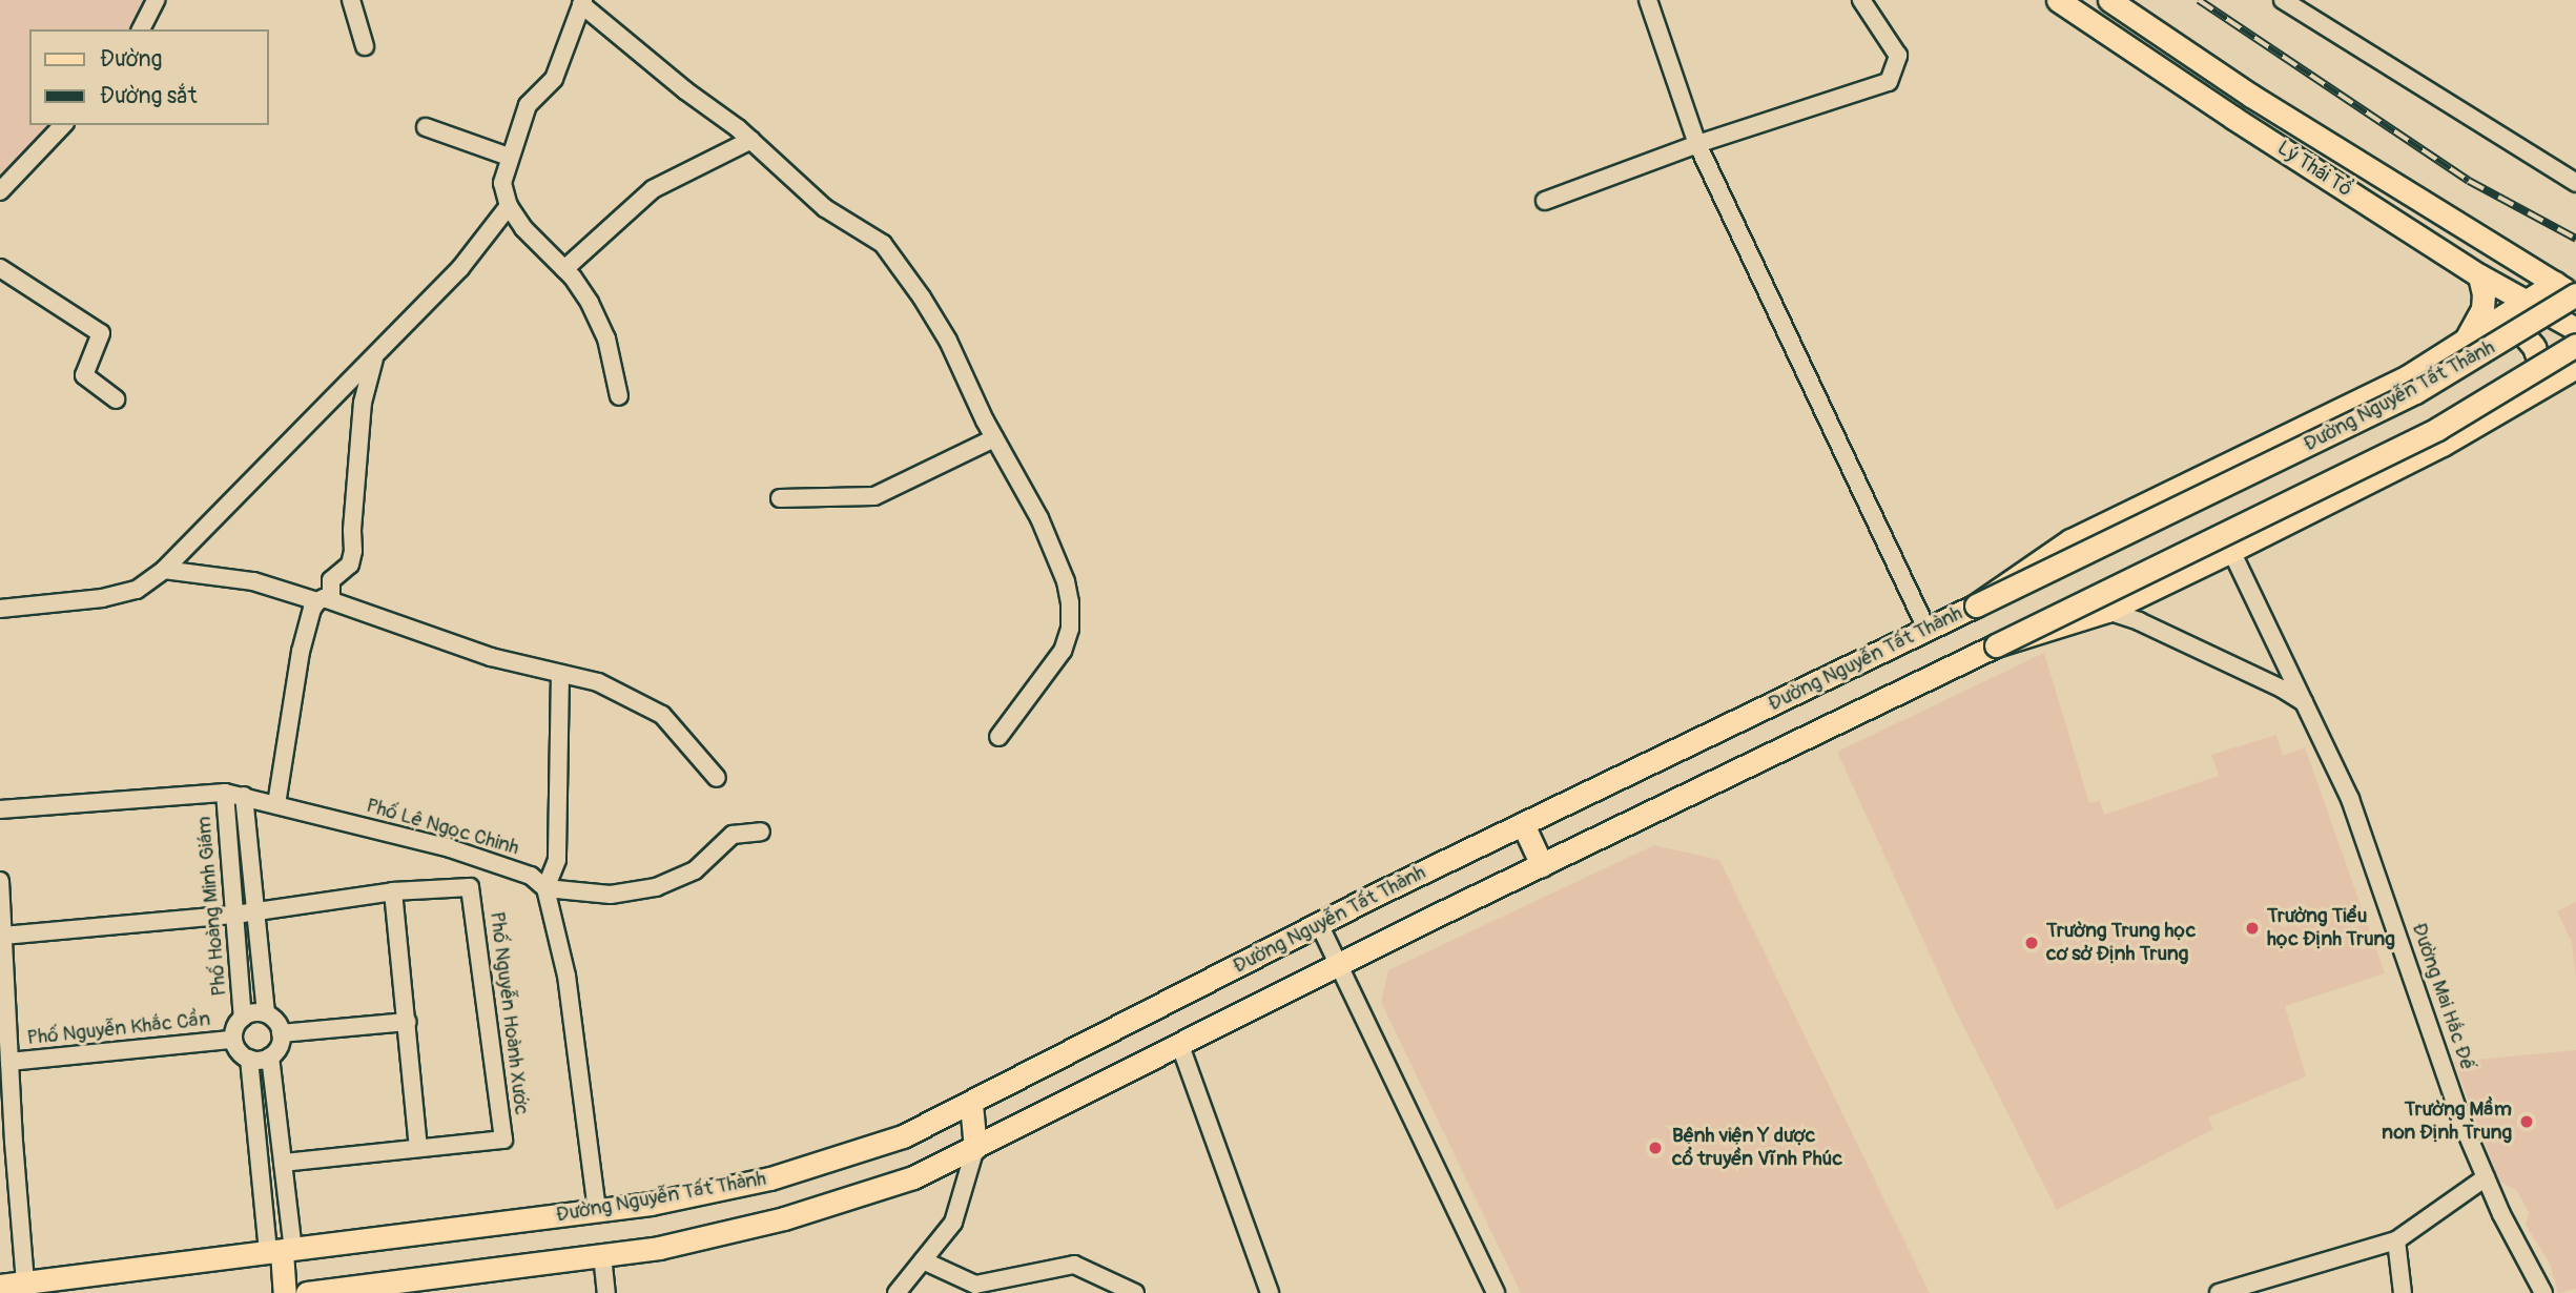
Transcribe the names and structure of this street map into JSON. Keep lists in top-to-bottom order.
{
  "streets": {
    "main road": ["Lý Thái Tổ", "Đường Nguyễn Tất Thành"],
    "street": [
      "Phố Lê Ngọc Chinh",
      "Phố Hoàng Minh Giám",
      "Đường Mai Hắc Đế",
      "Phố Nguyễn Hoành Xước",
      "Phố Nguyễn Khắc Cần"
    ]
  },
  "crossings": [
    ["Lý Thái Tổ", "Đường Nguyễn Tất Thành"],
    ["Phố Lê Ngọc Chinh", "Phố Hoàng Minh Giám"],
    ["Phố Hoàng Minh Giám", "Phố Nguyễn Hoành Xước"],
    ["Phố Hoàng Minh Giám", "Phố Nguyễn Khắc Cần"]
  ],
  "places": [
    "Trường Tiểu học Định Trung",
    "Trường Trung học cơ sở Định Trung",
    "Trường Mầm non Định Trung",
    "Bệnh viện Y dược cổ truyền Vĩnh Phúc"
  ],
  "legend": ["Đường", "Đường sắt"]
}
